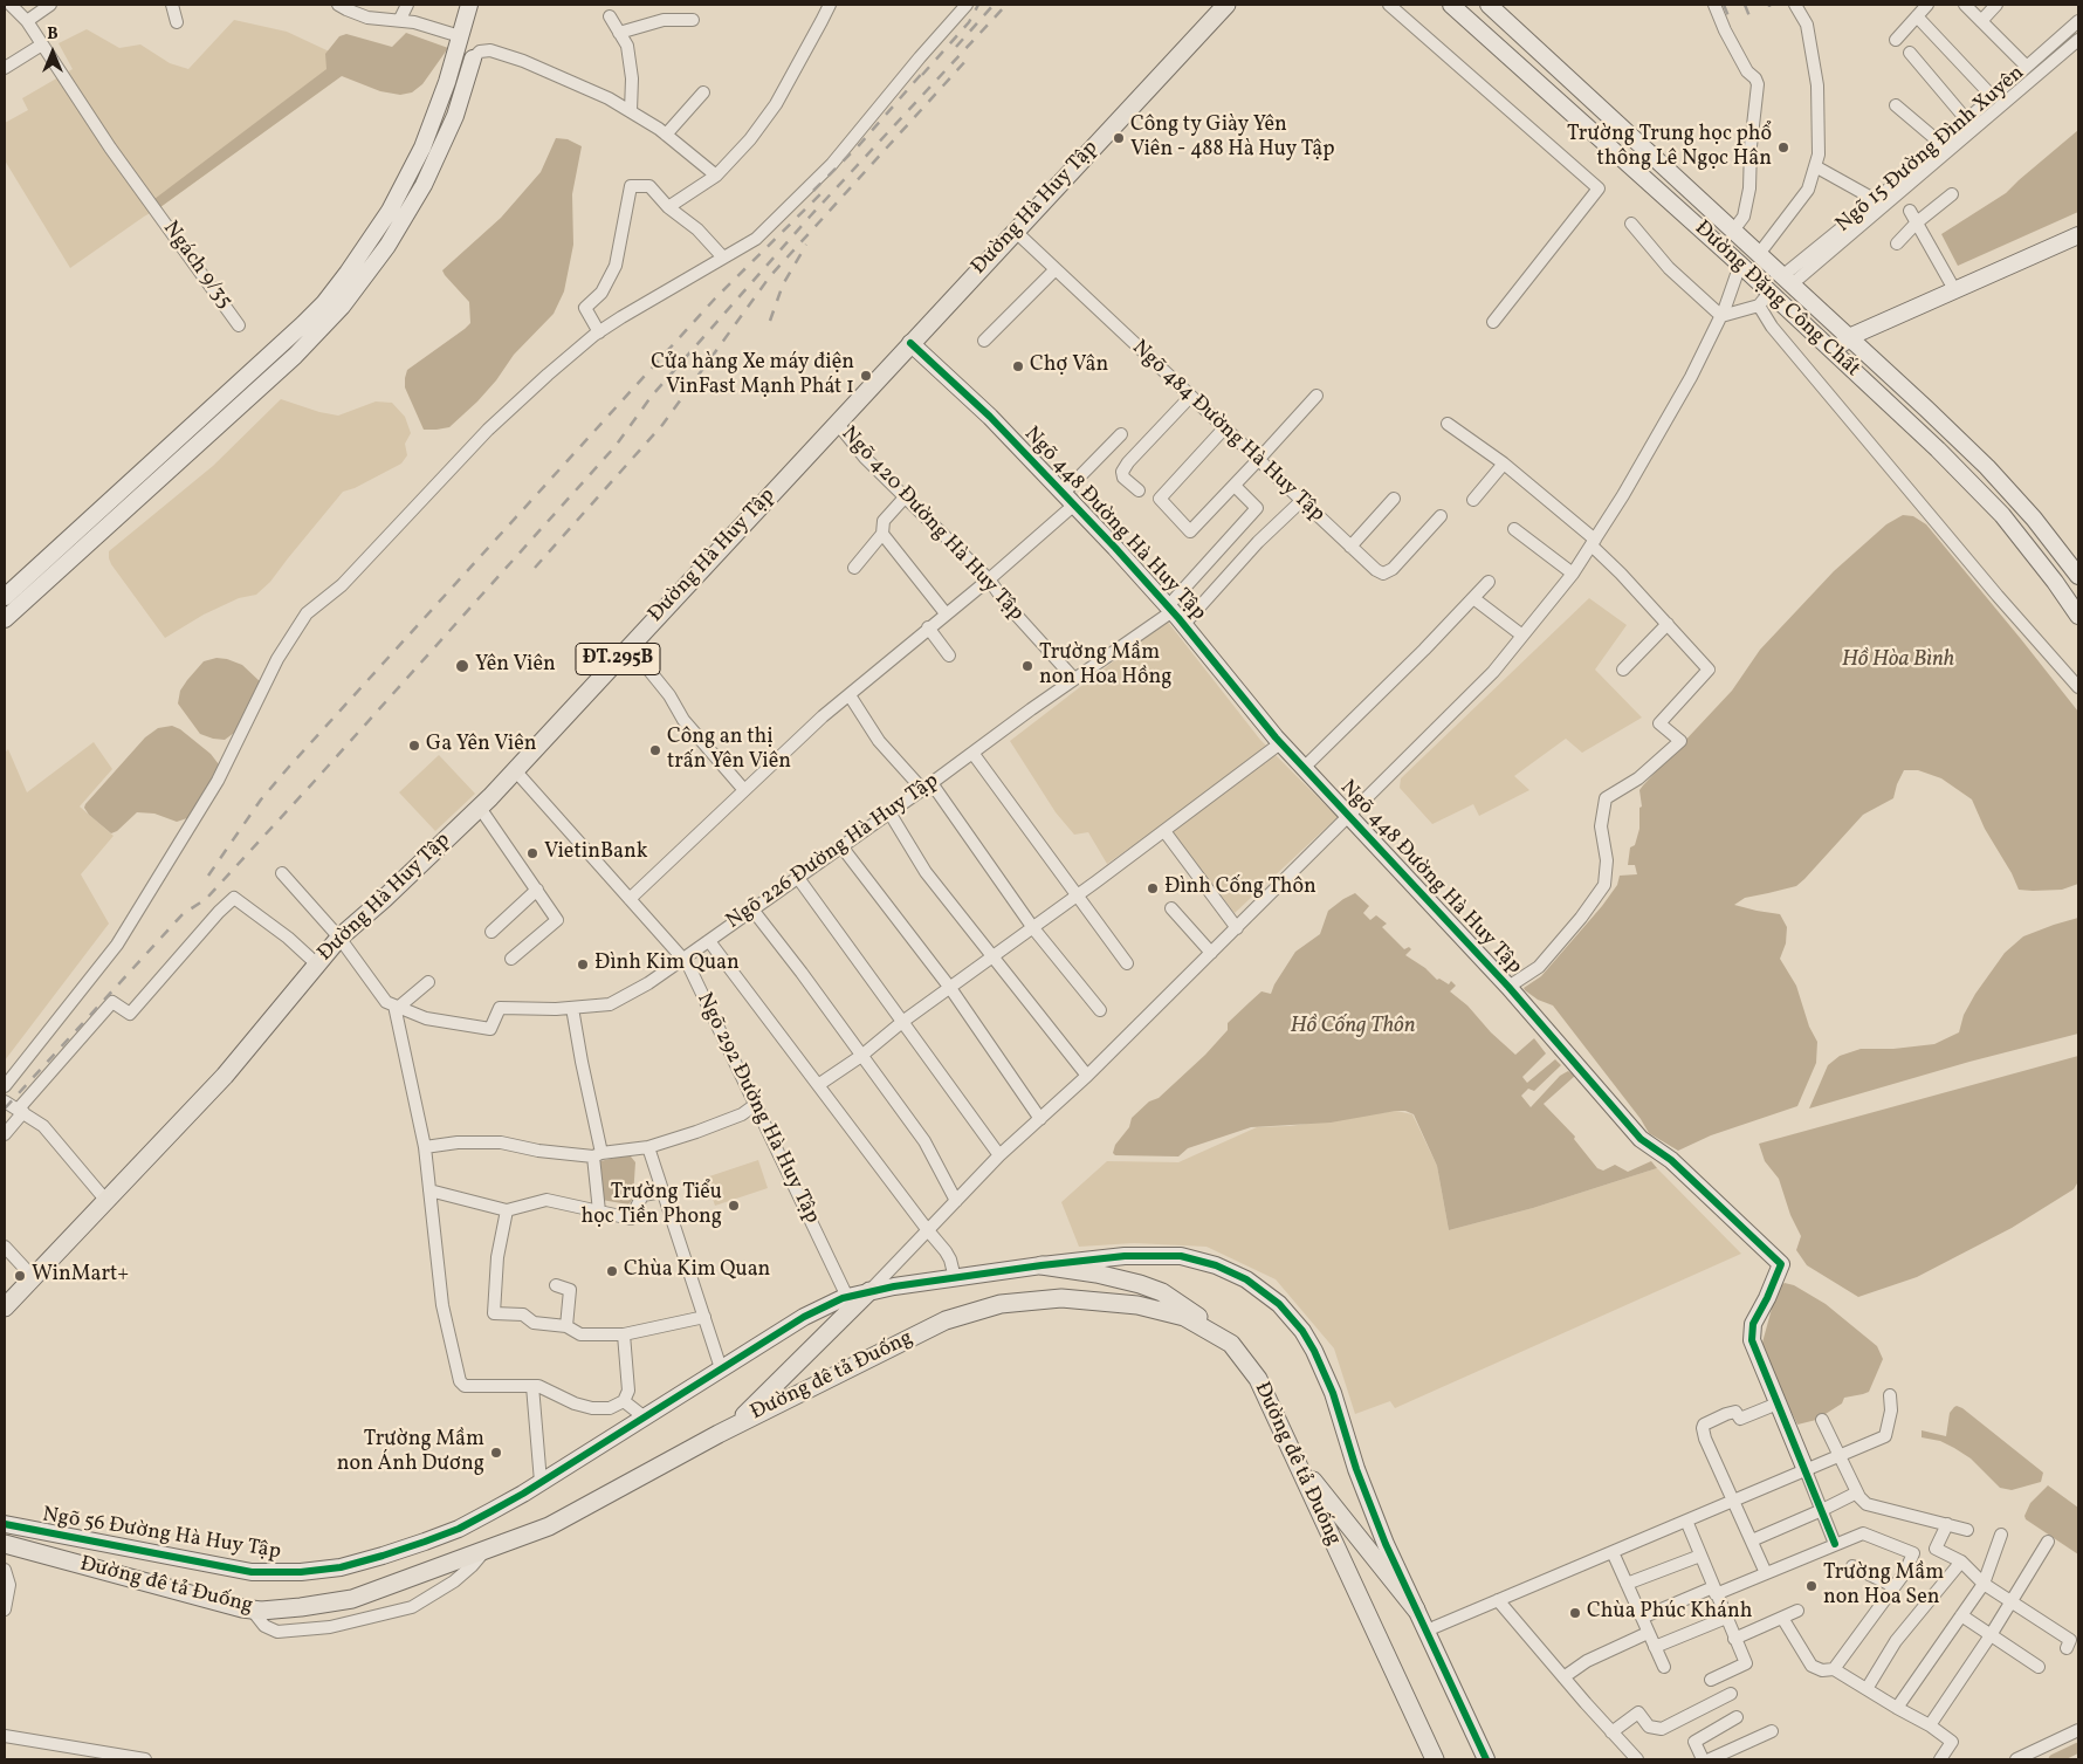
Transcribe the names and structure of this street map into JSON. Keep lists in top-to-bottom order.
{
  "streets": {
    "main road": ["Đường Hà Huy Tập", "ĐT.295B", "Đường đê tả Đuống"],
    "street": [
      "Ngõ 15 Đường Đình Xuyên",
      "Ngách 9/35",
      "Đường Đặng Công Chất",
      "Ngõ 484 Đường Hà Huy Tập",
      "Ngõ 420 Đường Hà Huy Tập",
      "Ngõ 448 Đường Hà Huy Tập",
      "Ngõ 226 Đường Hà Huy Tập",
      "Ngõ 292 Đường Hà Huy Tập",
      "Ngõ 56 Đường Hà Huy Tập"
    ]
  },
  "crossings": [
    ["Ngõ 15 Đường Đình Xuyên", "Đường Đặng Công Chất"],
    ["Đường Hà Huy Tập", "Ngõ 484 Đường Hà Huy Tập"],
    ["Đường Hà Huy Tập", "Ngõ 420 Đường Hà Huy Tập"],
    ["Đường Hà Huy Tập", "Ngõ 448 Đường Hà Huy Tập"],
    ["Đường Hà Huy Tập", "Ngõ 226 Đường Hà Huy Tập"],
    ["Đường Hà Huy Tập", "Ngõ 292 Đường Hà Huy Tập"],
    ["Ngõ 420 Đường Hà Huy Tập", "Ngõ 226 Đường Hà Huy Tập"],
    ["Ngõ 448 Đường Hà Huy Tập", "Ngõ 226 Đường Hà Huy Tập"],
    ["Ngõ 226 Đường Hà Huy Tập", "Ngõ 292 Đường Hà Huy Tập"],
    ["Ngõ 292 Đường Hà Huy Tập", "Ngõ 56 Đường Hà Huy Tập"]
  ],
  "water": ["Hồ Hòa Bình", "Hồ Cống Thôn"],
  "places": [
    "Công ty Giày Yên Viên - 488 Hà Huy Tập",
    "Trường Trung học phổ thông Lê Ngọc Hân",
    "Chợ Vân",
    "Cửa hàng Xe máy điện VinFast Mạnh Phát 1",
    "Yên Viên",
    "Trường Mầm non Hoa Hồng",
    "Ga Yên Viên",
    "Công an thị trấn Yên Viên",
    "VietinBank",
    "Đình Cống Thôn",
    "Đình Kim Quan",
    "Trường Tiểu học Tiền Phong",
    "Chùa Kim Quan",
    "WinMart+",
    "Trường Mầm non Ánh Dương",
    "Trường Mầm non Hoa Sen",
    "Chùa Phúc Khánh"
  ],
  "north": "top"
}
